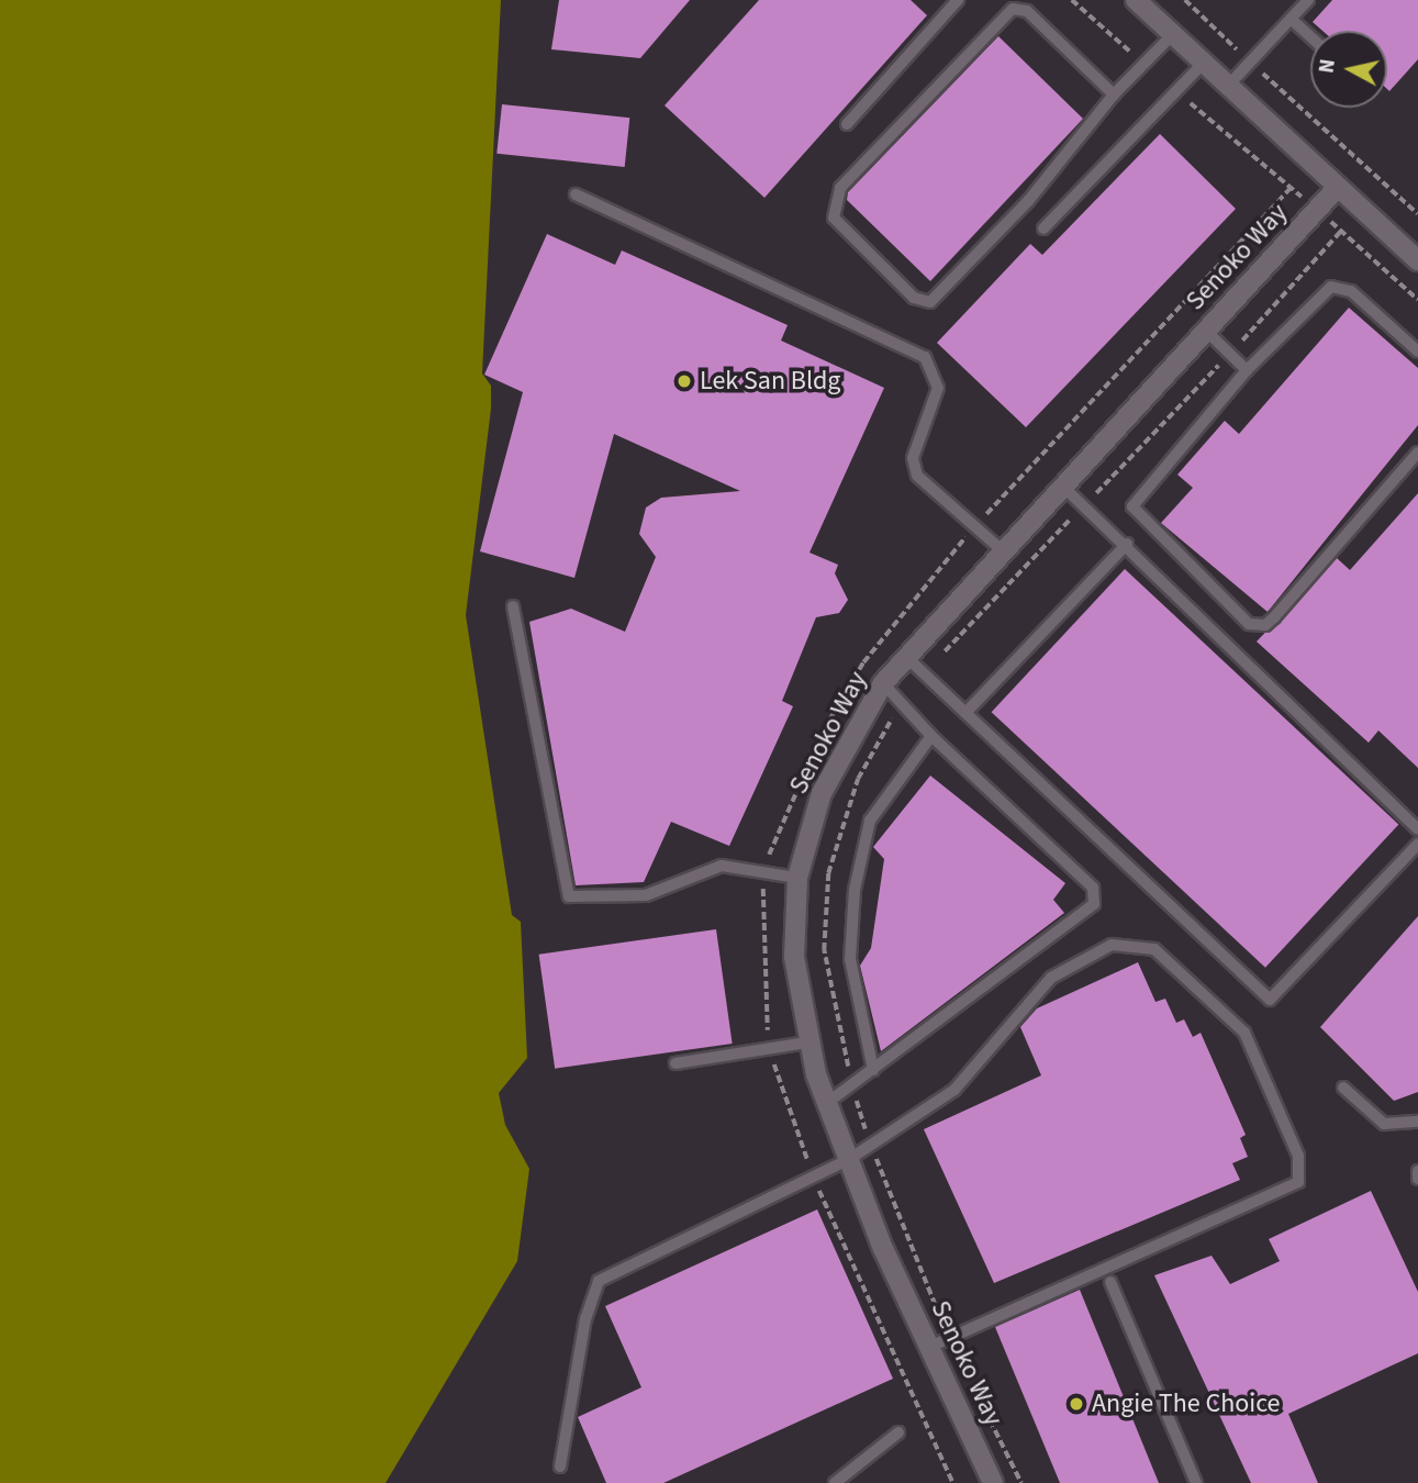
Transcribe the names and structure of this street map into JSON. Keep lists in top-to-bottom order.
{
  "streets": {
    "street": ["Senoko Way"]
  },
  "places": ["Lek San Bldg", "Angie The Choice"],
  "north": "left"
}
